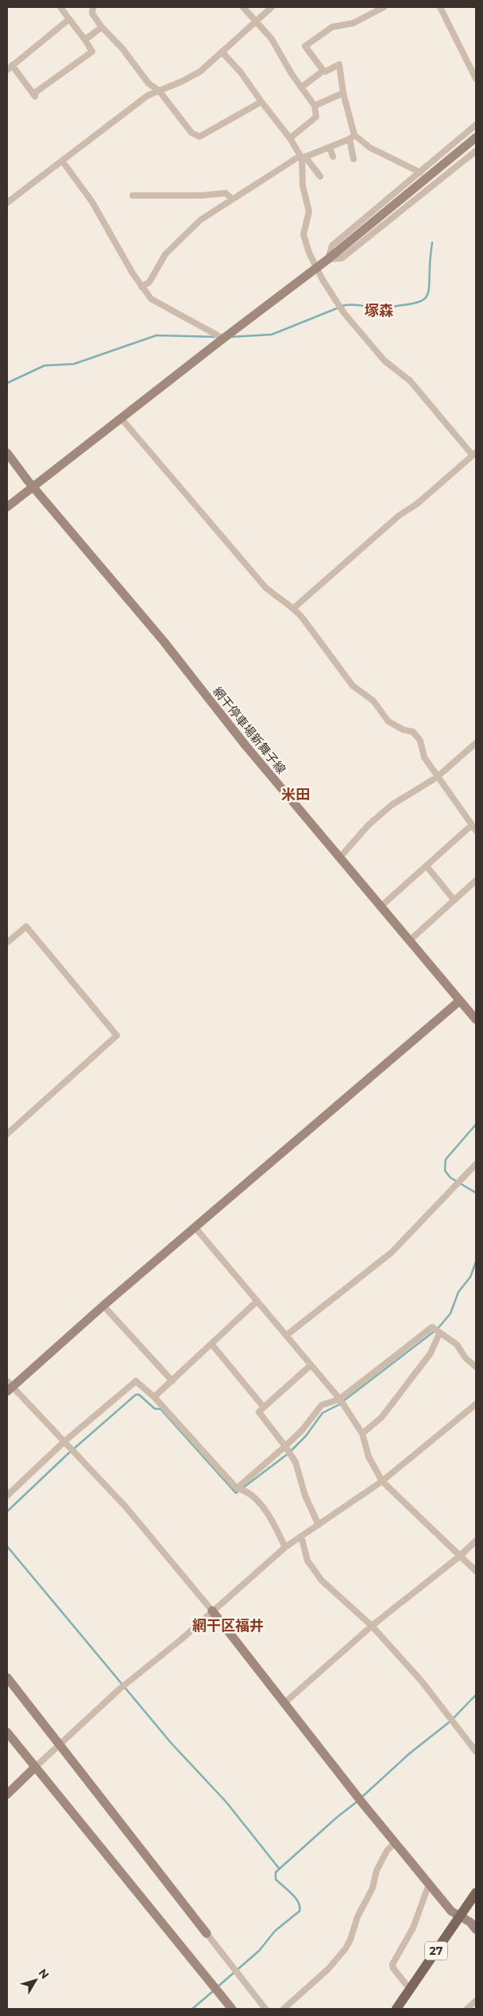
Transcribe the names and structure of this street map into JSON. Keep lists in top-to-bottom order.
{
  "streets": {
    "main road": ["27"],
    "street": ["網干停車場新舞子線"]
  },
  "districts": ["塚森", "米田", "網干区福井"],
  "north": "top right"
}
